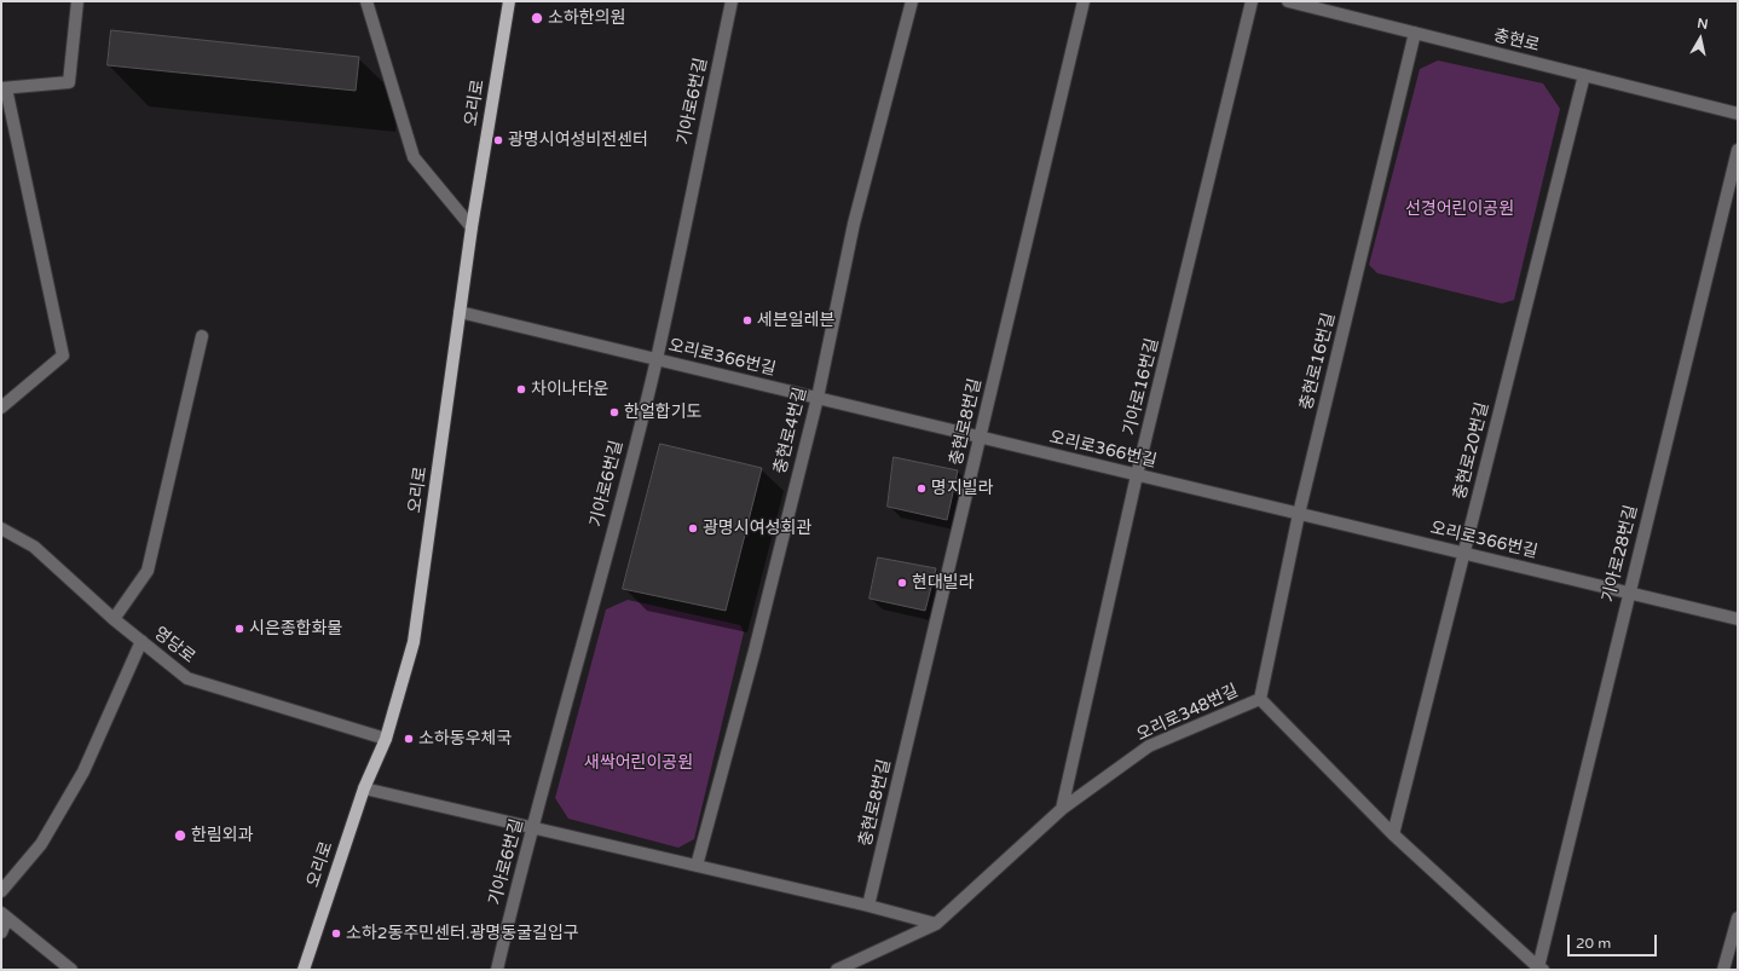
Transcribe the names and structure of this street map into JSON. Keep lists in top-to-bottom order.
{
  "streets": {
    "main road": ["오리로"],
    "street": [
      "충현로",
      "기아로6번길",
      "오리로366번길",
      "충현로16번길",
      "기아로16번길",
      "충현로8번길",
      "충현로4번길",
      "충현로20번길",
      "기아로28번길",
      "영당로",
      "오리로348번길"
    ]
  },
  "crossings": [
    ["충현로", "충현로16번길"],
    ["충현로", "충현로20번길"],
    ["기아로6번길", "오리로366번길"],
    ["오리로", "오리로366번길"],
    ["오리로", "영당로"],
    ["오리로366번길", "충현로16번길"],
    ["오리로366번길", "기아로16번길"],
    ["오리로366번길", "충현로8번길"],
    ["오리로366번길", "충현로4번길"],
    ["오리로366번길", "충현로20번길"],
    ["오리로366번길", "기아로28번길"],
    ["충현로16번길", "오리로348번길"],
    ["기아로16번길", "오리로348번길"],
    ["충현로20번길", "오리로348번길"],
    ["기아로28번길", "오리로348번길"]
  ],
  "parks": ["선경어린이공원", "새싹어린이공원"],
  "places": [
    "소하한의원",
    "광명시여성비전센터",
    "세븐일레븐",
    "차이나타운",
    "한얼합기도",
    "명지빌라",
    "광명시여성회관",
    "현대빌라",
    "시은종합화물",
    "소하동우체국",
    "한림외과",
    "소하2동주민센터.광명동굴길입구"
  ],
  "scale_bar": "20 m",
  "north": "top"
}
